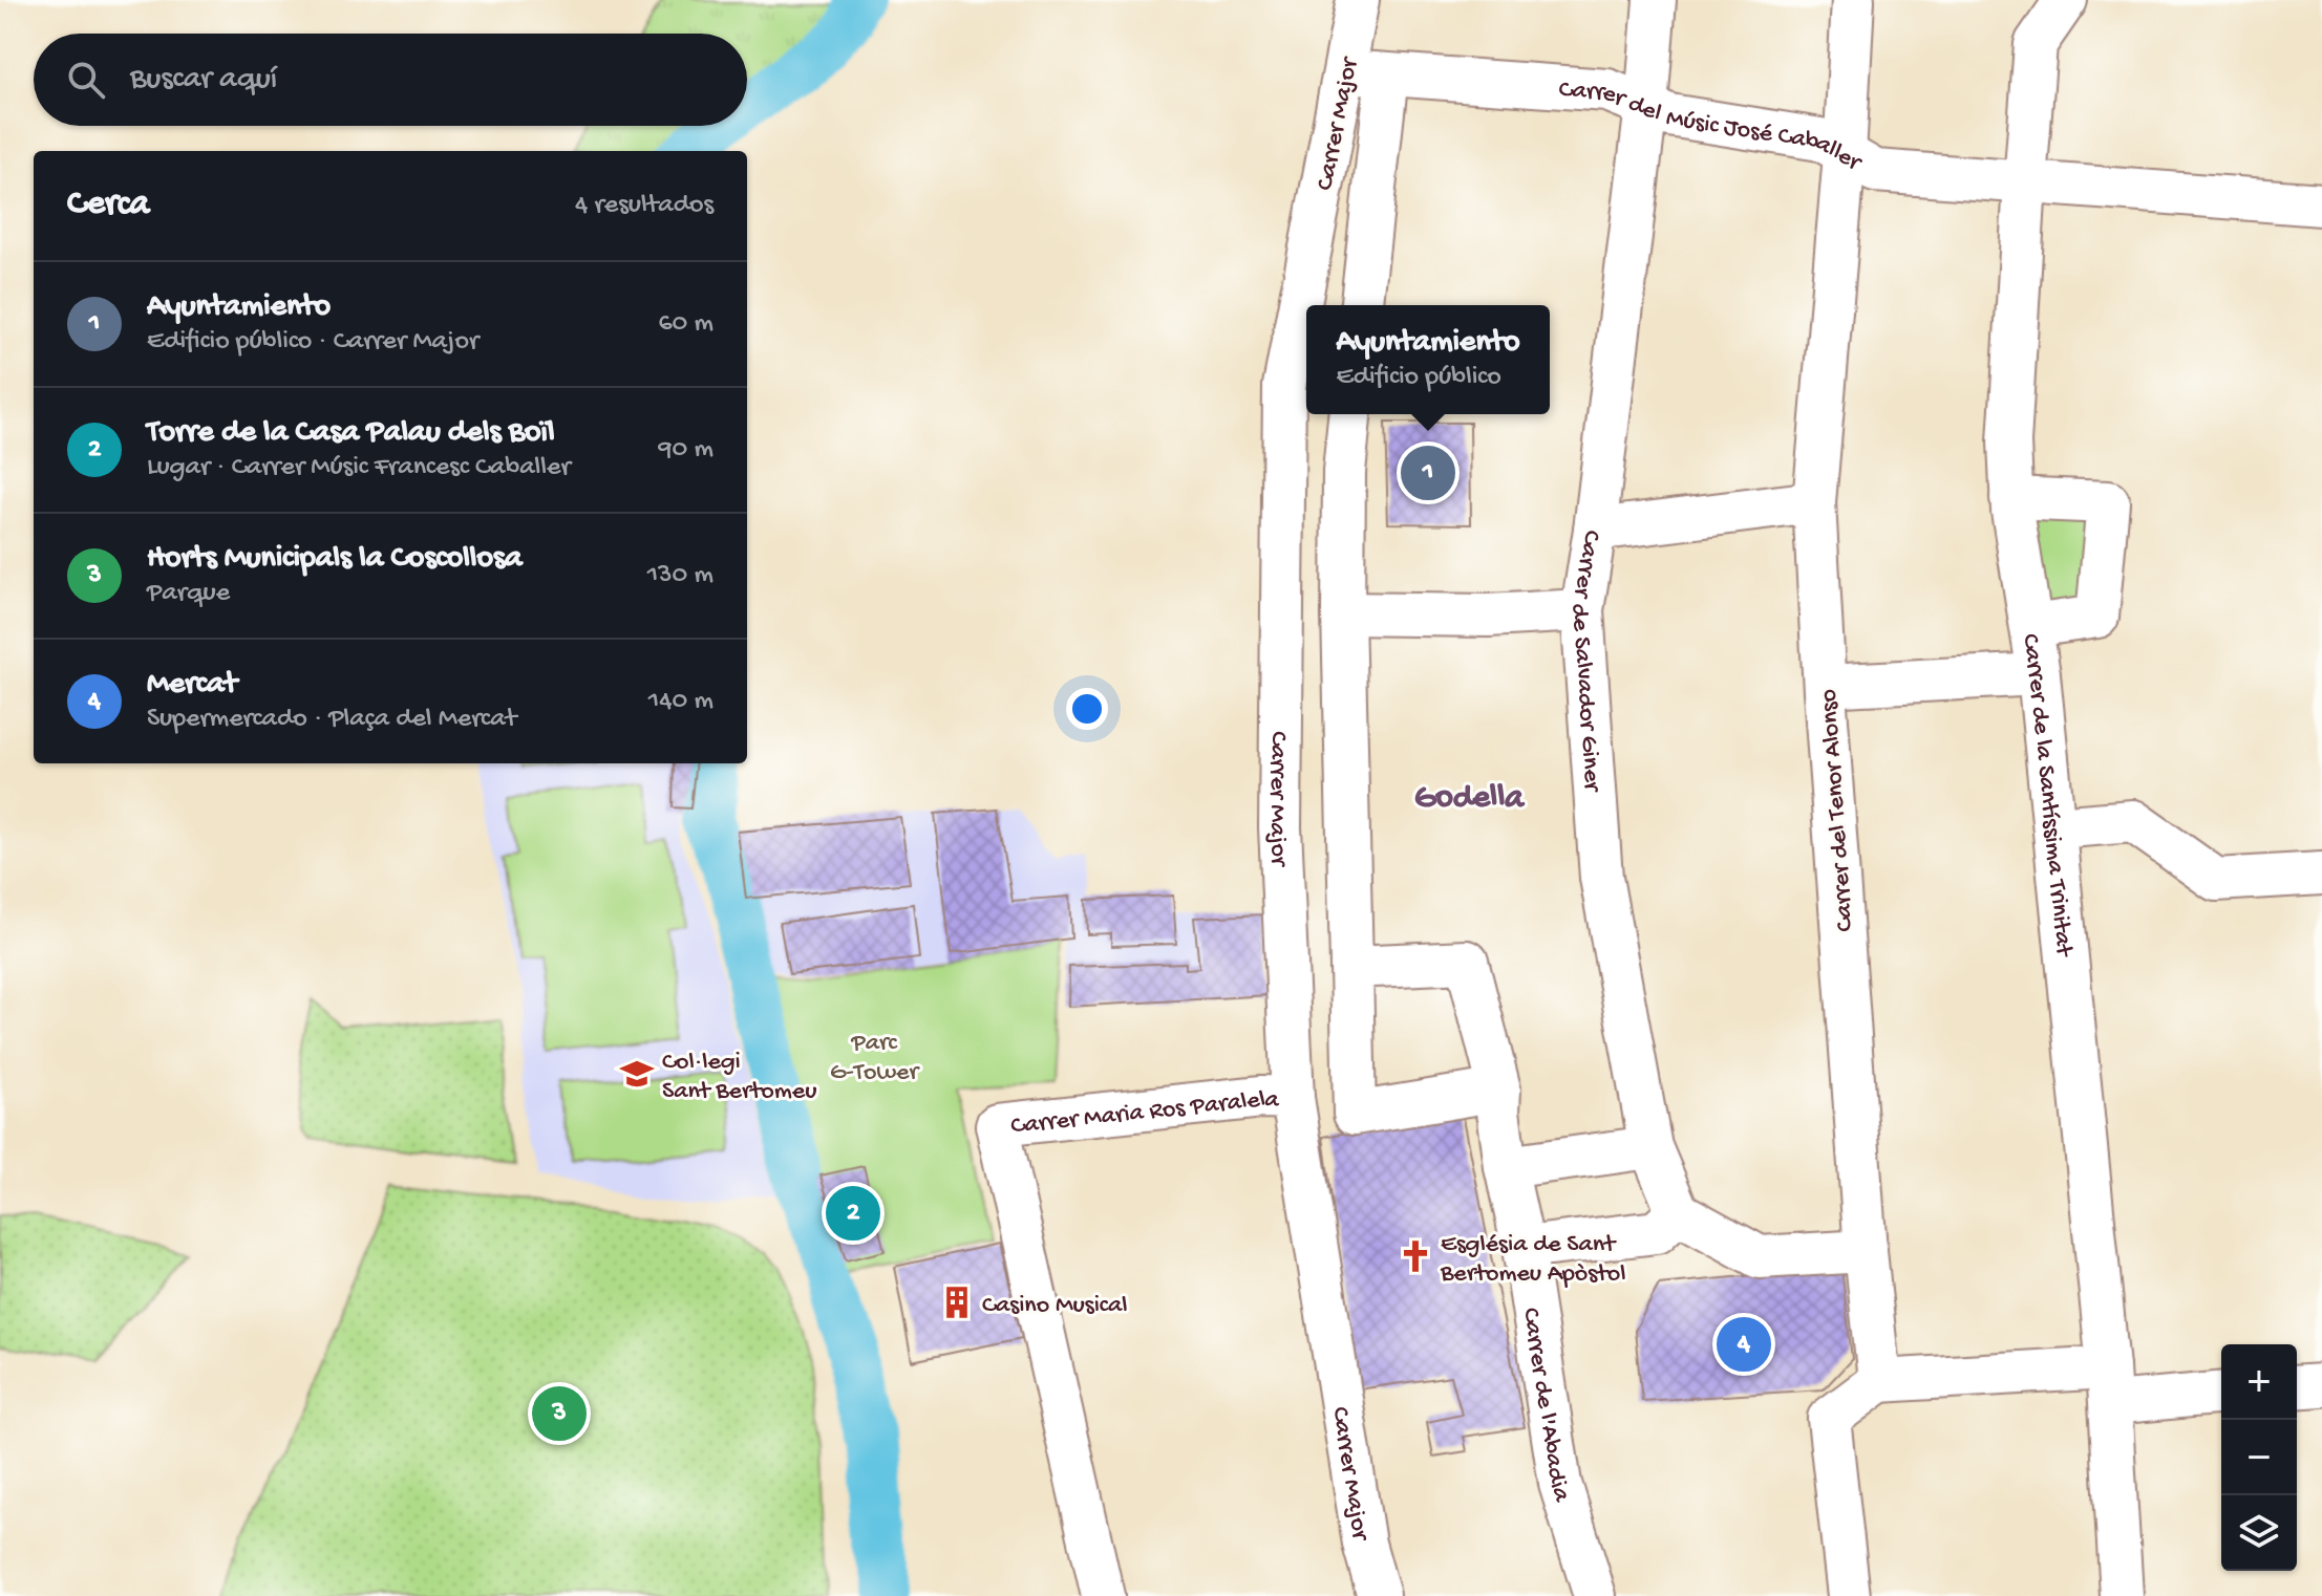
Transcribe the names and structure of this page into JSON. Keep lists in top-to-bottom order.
{
  "streets": {
    "street": [
      "Carrer Major",
      "Carrer del Músic José Caballer",
      "Carrer de Salvador Giner",
      "Carrer de la Santíssima Trinitat",
      "Carrer del Tenor Alonso",
      "Carrer Maria Ros Paralela",
      "Carrer de l'Abadia"
    ]
  },
  "crossings": [
    ["Carrer Major", "Carrer del Músic José Caballer"],
    ["Carrer Major", "Carrer Maria Ros Paralela"],
    ["Carrer del Músic José Caballer", "Carrer de Salvador Giner"],
    ["Carrer del Músic José Caballer", "Carrer de la Santíssima Trinitat"],
    ["Carrer del Músic José Caballer", "Carrer del Tenor Alonso"]
  ],
  "districts": ["Godella"],
  "parks": ["Parc G-Tower"],
  "places": {
    "school or university": ["Col·legi Sant Bertomeu"],
    "church": ["Església de Sant Bertomeu Apòstol"],
    "building": ["Casino Musical"]
  },
  "page": {
    "search": "Buscar aquí",
    "heading": ["Cerca", "4 resultados"],
    "list": [
      {
        "mark": "1",
        "name": "Ayuntamiento",
        "note": "Edificio público · Carrer Major",
        "value": "60 m"
      },
      {
        "mark": "2",
        "name": "Torre de la Casa Palau dels Boïl",
        "note": "Lugar · Carrer Músic Francesc Caballer",
        "value": "90 m"
      },
      {
        "mark": "3",
        "name": "Horts Municipals la Coscollosa",
        "note": "Parque",
        "value": "130 m"
      },
      {
        "mark": "4",
        "name": "Mercat",
        "note": "Supermercado · Plaça del Mercat",
        "value": "140 m"
      }
    ],
    "popup": ["Ayuntamiento", "Edificio público"],
    "pins": [
      "1",
      "2",
      "4",
      "3"
    ],
    "map_buttons": ["+", "−"]
  }
}
